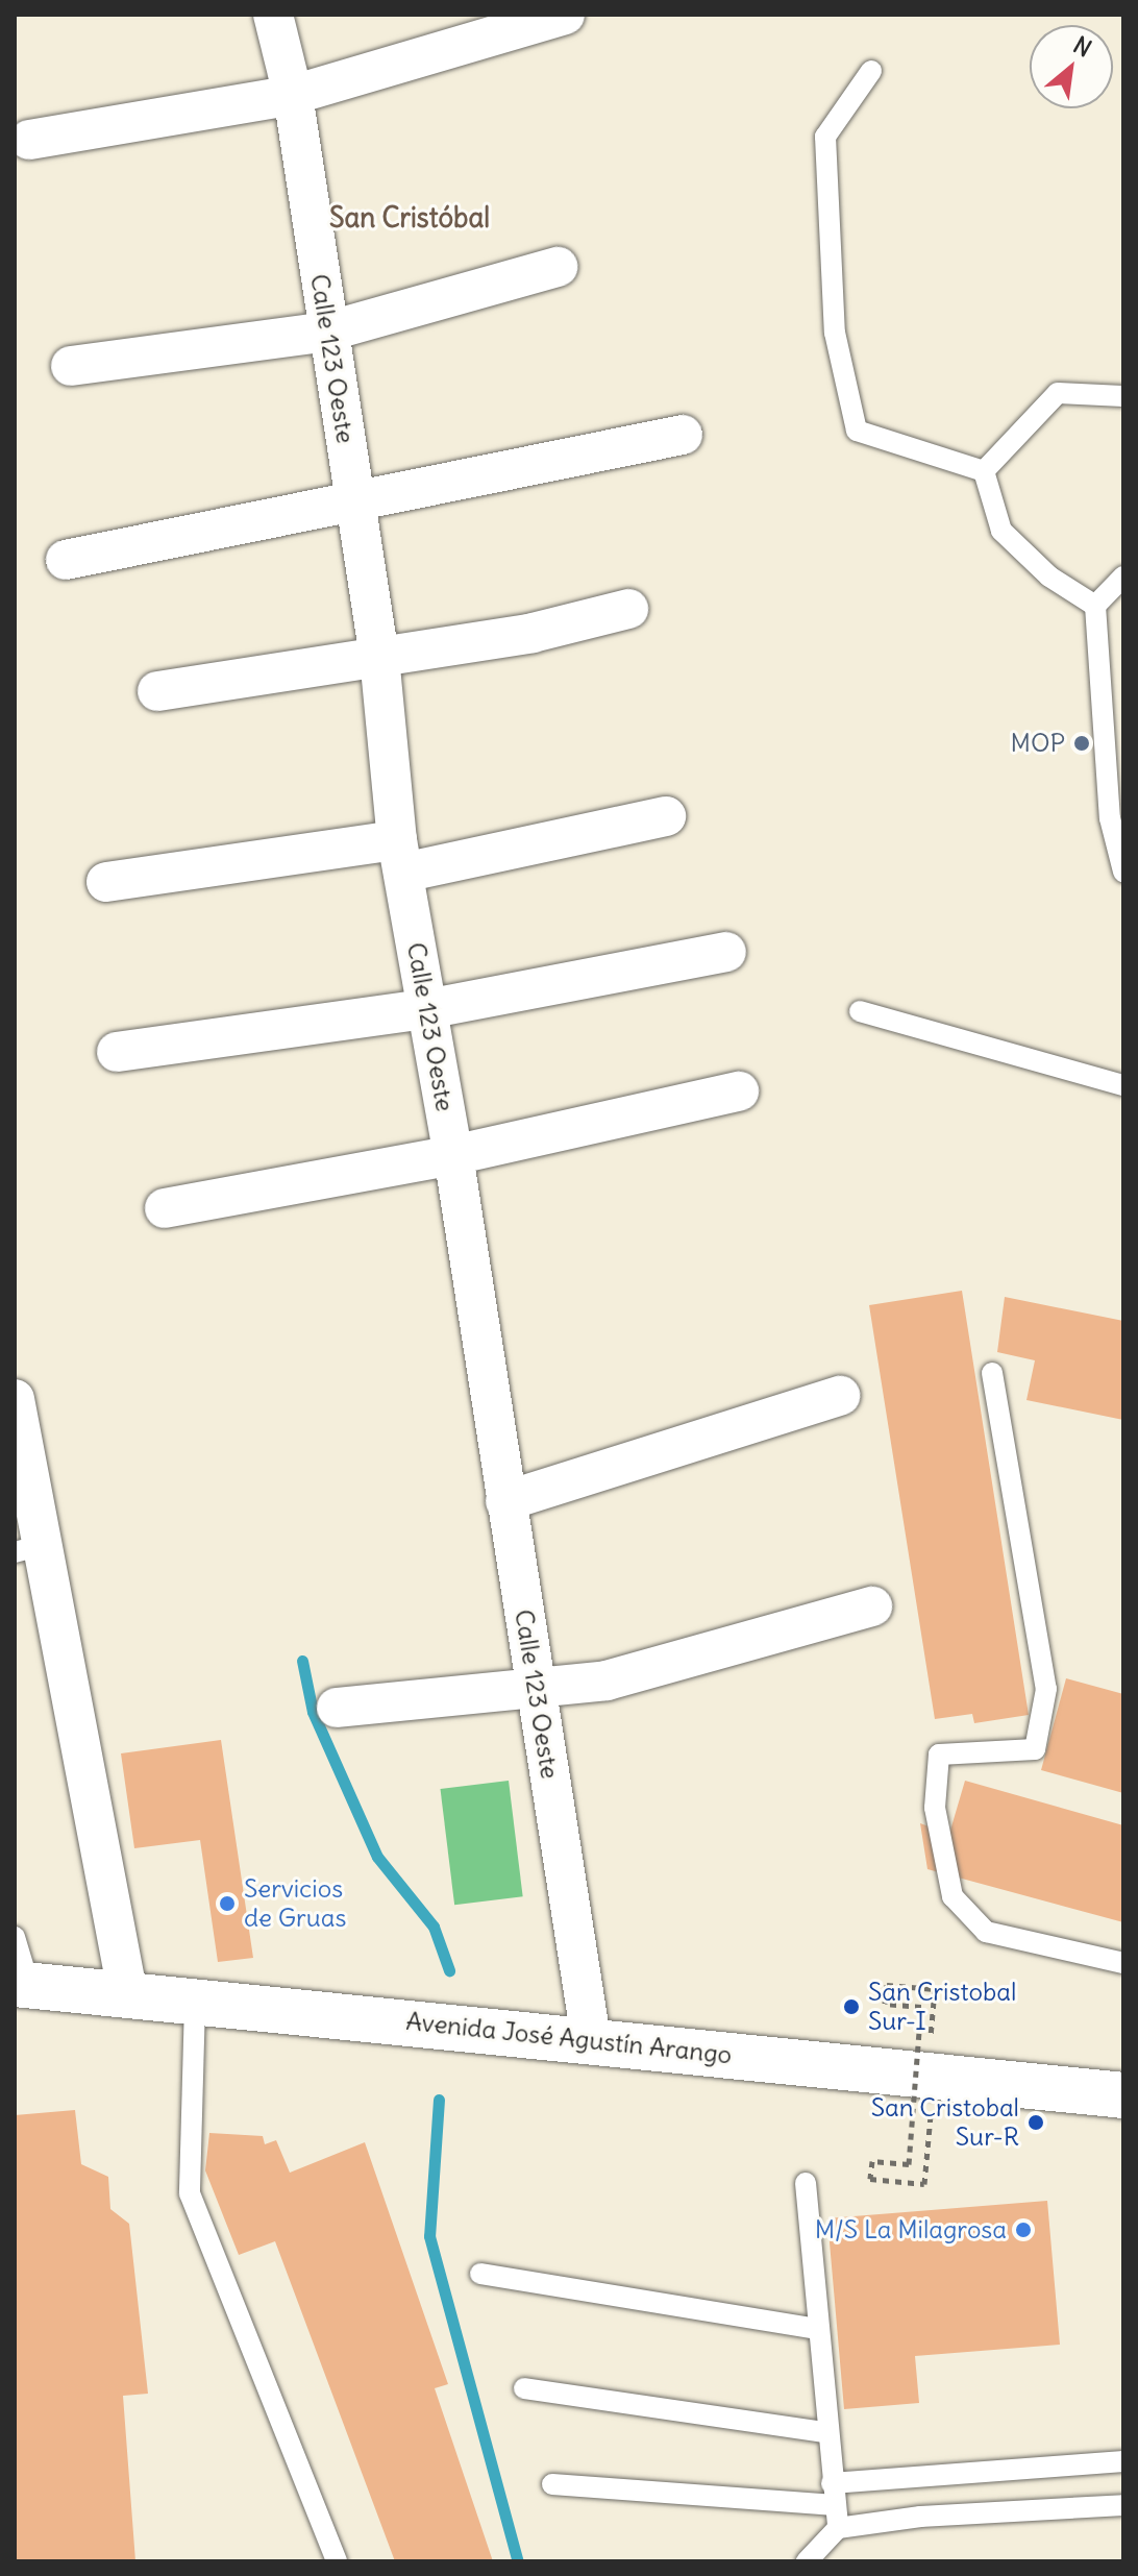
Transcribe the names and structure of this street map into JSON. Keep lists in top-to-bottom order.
{
  "streets": {
    "main road": ["Avenida José Agustín Arango"],
    "street": ["Calle 123 Oeste"]
  },
  "crossings": [
    ["Calle 123 Oeste", "Avenida José Agustín Arango"]
  ],
  "districts": ["San Cristóbal"],
  "places": [
    "MOP",
    "Servicios de Gruas",
    "San Cristobal Sur-I",
    "San Cristobal Sur-R",
    "M/S La Milagrosa"
  ],
  "north": "top right"
}
